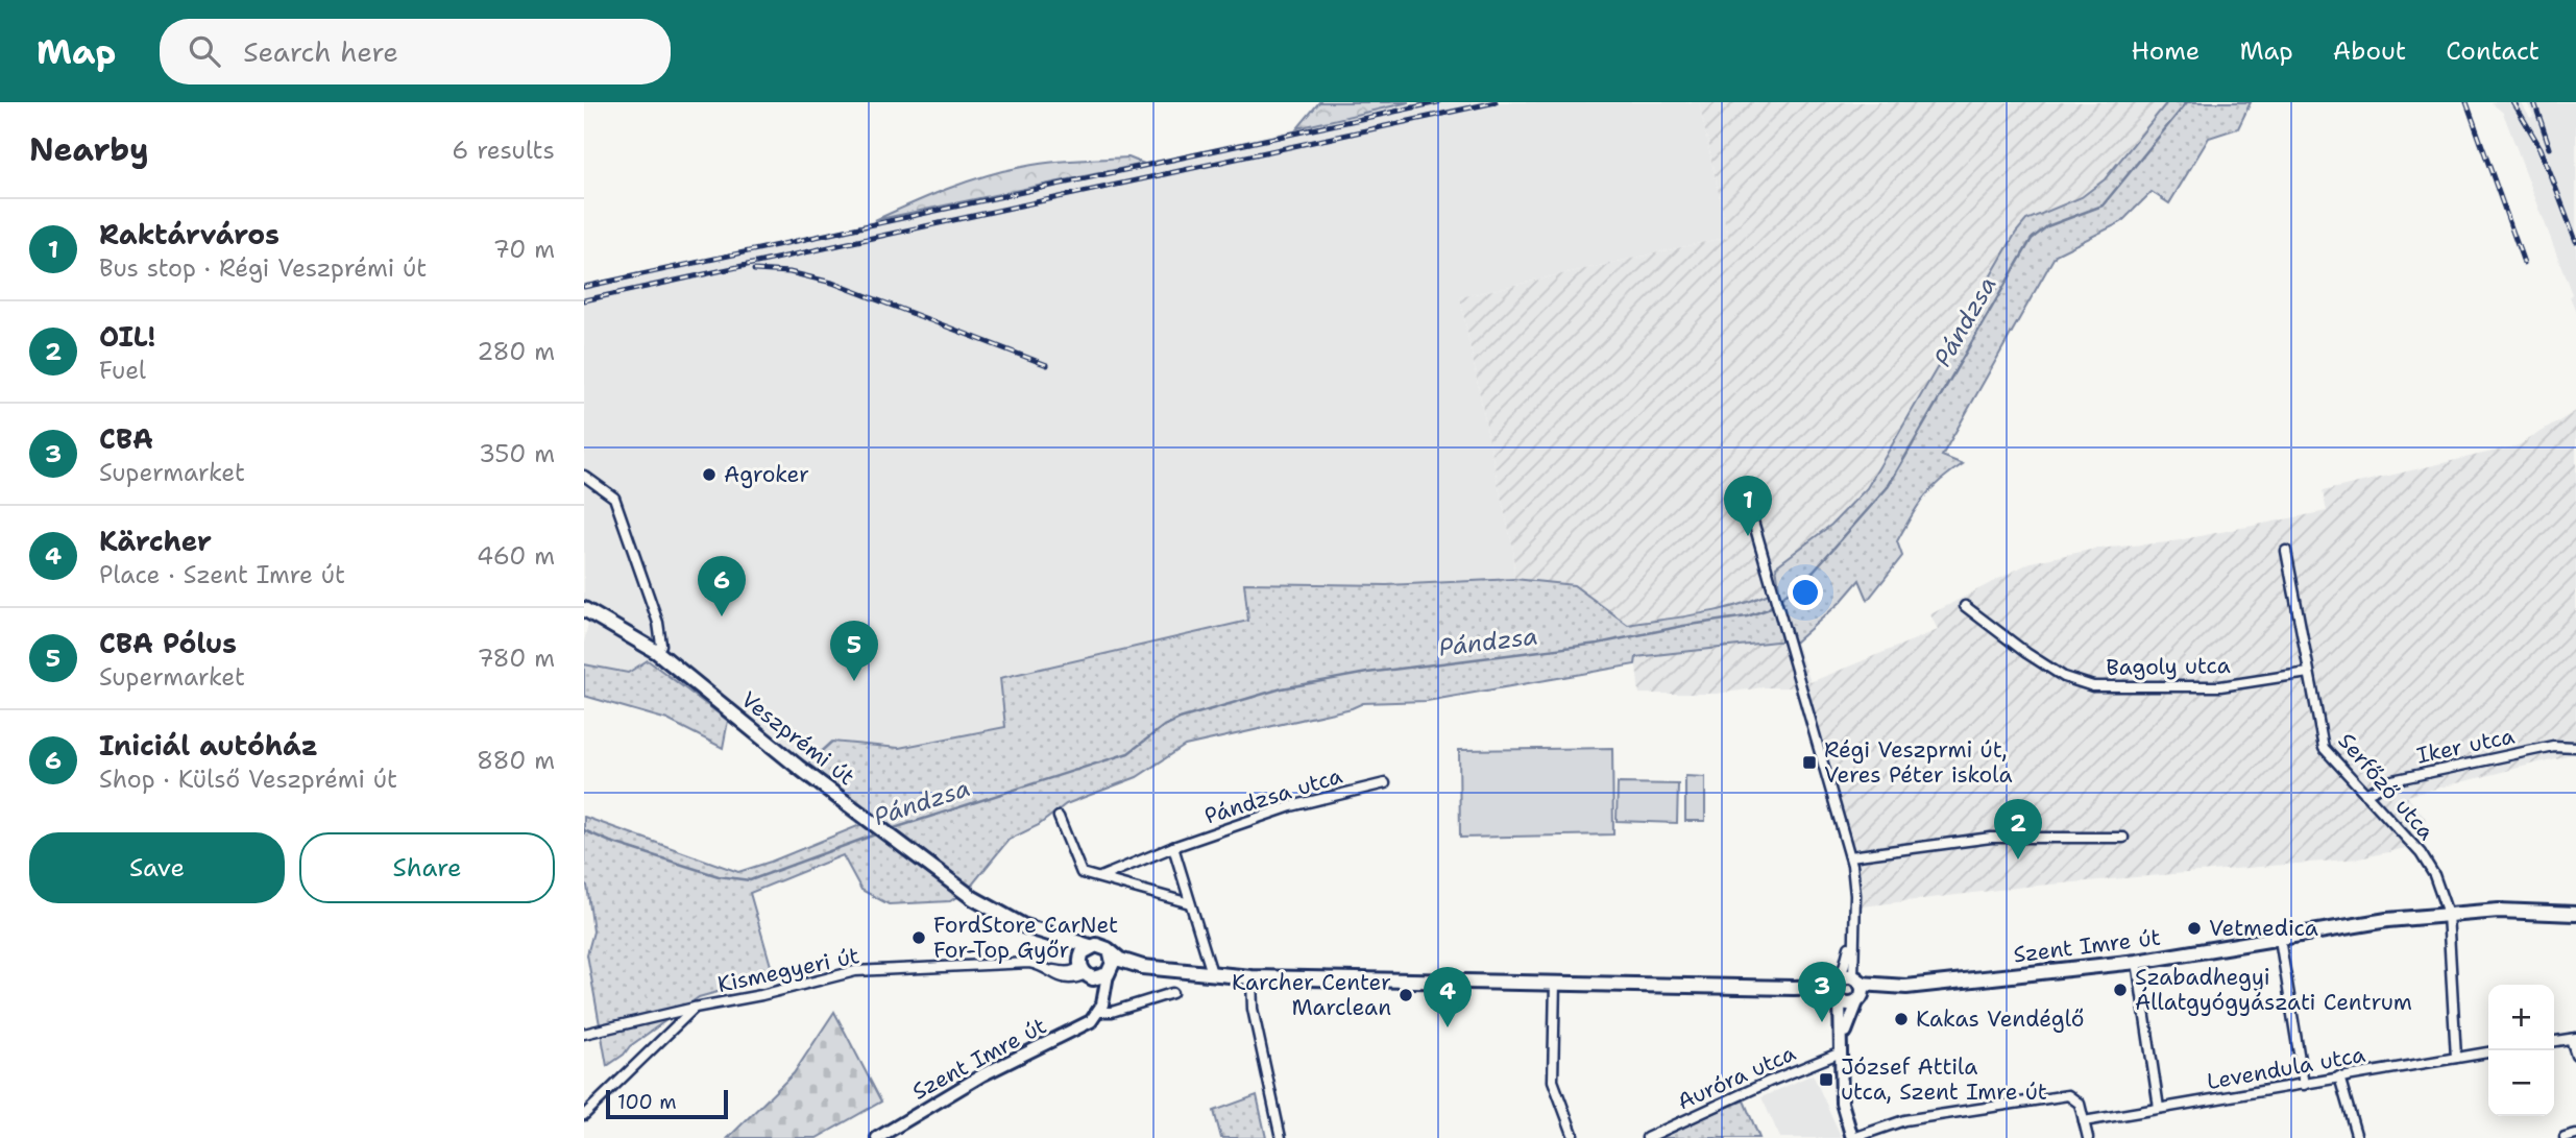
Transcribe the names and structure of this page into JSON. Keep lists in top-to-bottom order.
{
  "streets": {
    "main road": ["Veszprémi út", "Szent Imre út"],
    "street": [
      "Bagoly utca",
      "Iker utca",
      "Serfőző utca",
      "Pándzsa utca",
      "Kismegyeri út",
      "Levendula utca",
      "Auróra utca"
    ]
  },
  "crossings": [
    ["Bagoly utca", "Serfőző utca"],
    ["Veszprémi út", "Szent Imre út"],
    ["Veszprémi út", "Kismegyeri út"],
    ["Iker utca", "Serfőző utca"],
    ["Serfőző utca", "Szent Imre út"],
    ["Serfőző utca", "Levendula utca"],
    ["Szent Imre út", "Kismegyeri út"]
  ],
  "water": ["Pándzsa"],
  "places": {
    "other": [
      "Agroker",
      "Vetmedica",
      "FordStore CarNet For-Top Győr",
      "Szabadhegyi Állatgyógyászati Centrum",
      "Karcher Center Marclean",
      "Kakas Vendéglő"
    ],
    "transit": ["Régi Veszprmi út, Veres Péter iskola", "József Attila utca, Szent Imre út"]
  },
  "scale_bar": "100 m",
  "page": {
    "header": "Map",
    "search": "Search here",
    "nav": [
      "Home",
      "Map",
      "About",
      "Contact"
    ],
    "heading": ["Nearby", "6 results"],
    "list": [
      {
        "mark": "1",
        "name": "Raktárváros",
        "note": "Bus stop · Régi Veszprémi út",
        "value": "70 m"
      },
      {
        "mark": "2",
        "name": "OIL!",
        "note": "Fuel",
        "value": "280 m"
      },
      {
        "mark": "3",
        "name": "CBA",
        "note": "Supermarket",
        "value": "350 m"
      },
      {
        "mark": "4",
        "name": "Kärcher",
        "note": "Place · Szent Imre út",
        "value": "460 m"
      },
      {
        "mark": "5",
        "name": "CBA Pólus",
        "note": "Supermarket",
        "value": "780 m"
      },
      {
        "mark": "6",
        "name": "Iniciál autóház",
        "note": "Shop · Külső Veszprémi út",
        "value": "880 m"
      }
    ],
    "pins": [
      "1",
      "6",
      "5",
      "2",
      "3",
      "4"
    ],
    "buttons": ["Save", "Share"],
    "map_buttons": ["+", "−"],
    "scale": "100 m"
  }
}
